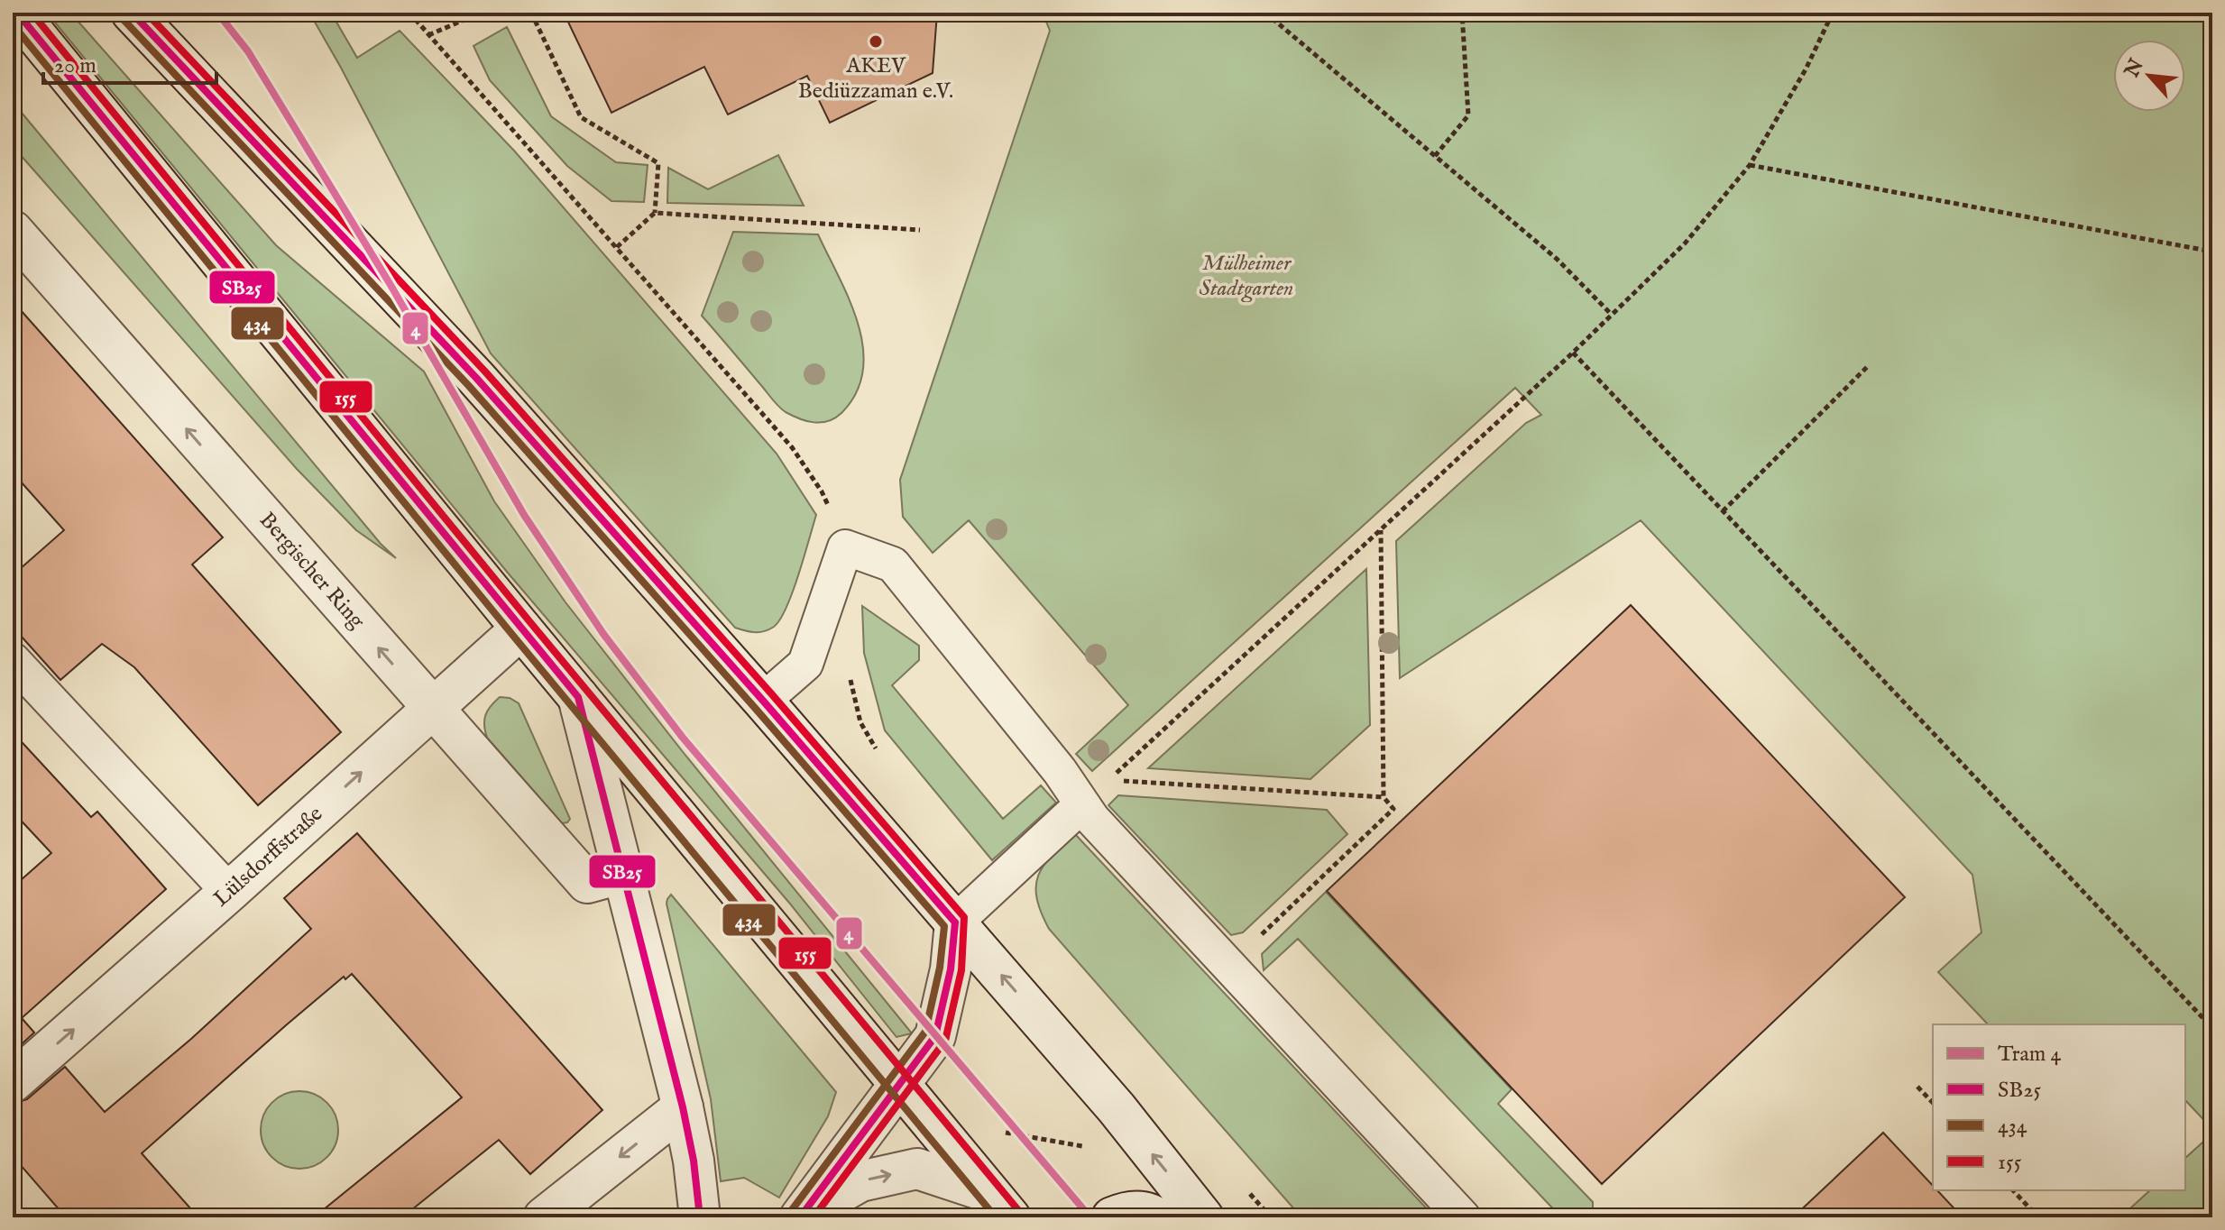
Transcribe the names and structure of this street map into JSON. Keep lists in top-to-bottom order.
{
  "streets": {
    "main road": ["Bergischer Ring", "Lülsdorffstraße"]
  },
  "crossings": [
    ["Bergischer Ring", "Lülsdorffstraße"]
  ],
  "one_way": ["Lülsdorffstraße"],
  "parks": ["Mülheimer Stadtgarten"],
  "places": ["AKEV Bediüzzaman e.V."],
  "lines": [
    "tram line 4",
    "transit line SB25",
    "transit line 155",
    "transit line 434"
  ],
  "legend": [
    "Tram 4",
    "SB25",
    "434",
    "155"
  ],
  "scale_bar": "20 m",
  "north": "top left"
}
